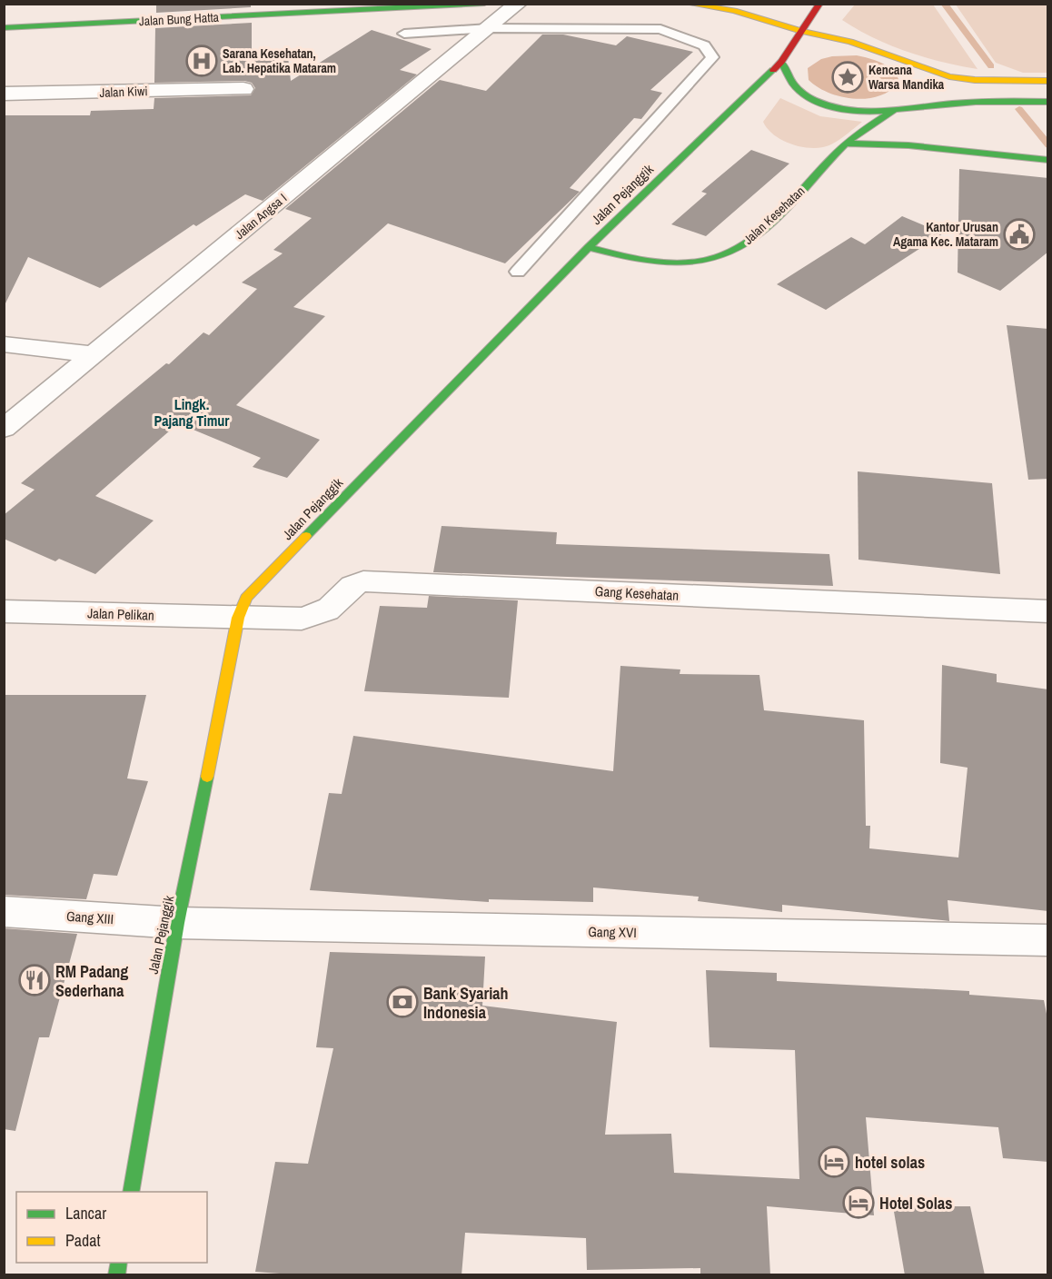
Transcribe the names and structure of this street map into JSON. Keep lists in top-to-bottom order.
{
  "streets": {
    "main road": ["Jalan Bung Hatta", "Jalan Pejanggik", "Jalan Kesehatan"],
    "street": [
      "Jalan Kiwi",
      "Jalan Angsa I",
      "Gang Kesehatan",
      "Jalan Pelikan",
      "Gang XIII",
      "Gang XVI"
    ]
  },
  "crossings": [
    ["Jalan Pejanggik", "Jalan Kesehatan"],
    ["Jalan Pejanggik", "Gang Kesehatan"],
    ["Jalan Pejanggik", "Jalan Pelikan"],
    ["Jalan Pejanggik", "Gang XIII"],
    ["Jalan Pejanggik", "Gang XVI"],
    ["Gang Kesehatan", "Jalan Pelikan"],
    ["Gang XIII", "Gang XVI"]
  ],
  "districts": ["Lingk. Pajang Timur"],
  "places": {
    "hospital": ["Sarana Kesehatan, Lab. Hepatika Mataram"],
    "place": ["Kencana Warsa Mandika"],
    "public building": ["Kantor Urusan Agama Kec. Mataram"],
    "restaurant": ["RM Padang Sederhana"],
    "bank": ["Bank Syariah Indonesia"],
    "hotel": ["hotel solas", "Hotel Solas"]
  },
  "legend": ["Lancar", "Padat"]
}
